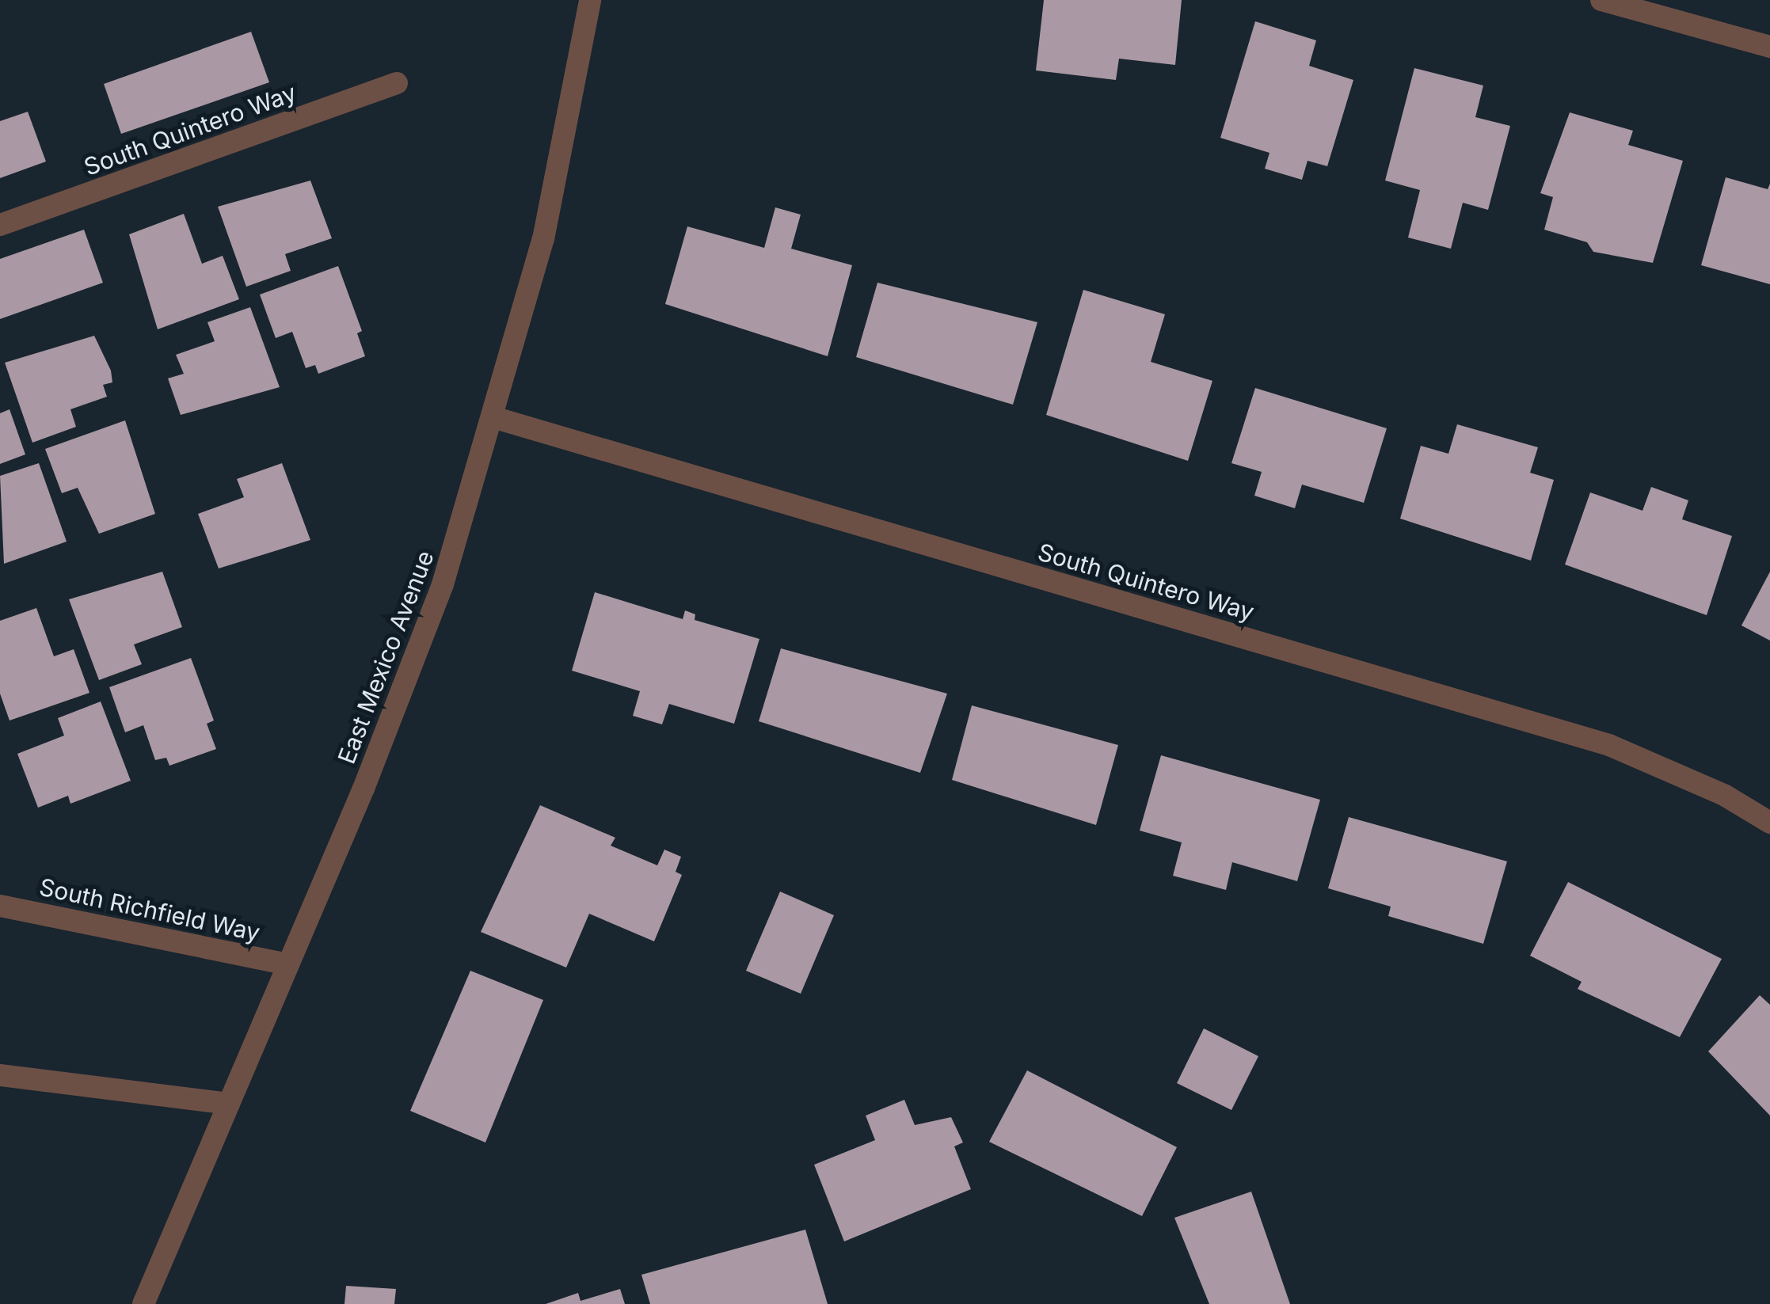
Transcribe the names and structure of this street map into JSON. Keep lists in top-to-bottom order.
{
  "streets": {
    "street": ["South Quintero Way", "East Mexico Avenue", "South Richfield Way"]
  },
  "crossings": [
    ["South Quintero Way", "East Mexico Avenue"],
    ["East Mexico Avenue", "South Richfield Way"]
  ]
}
